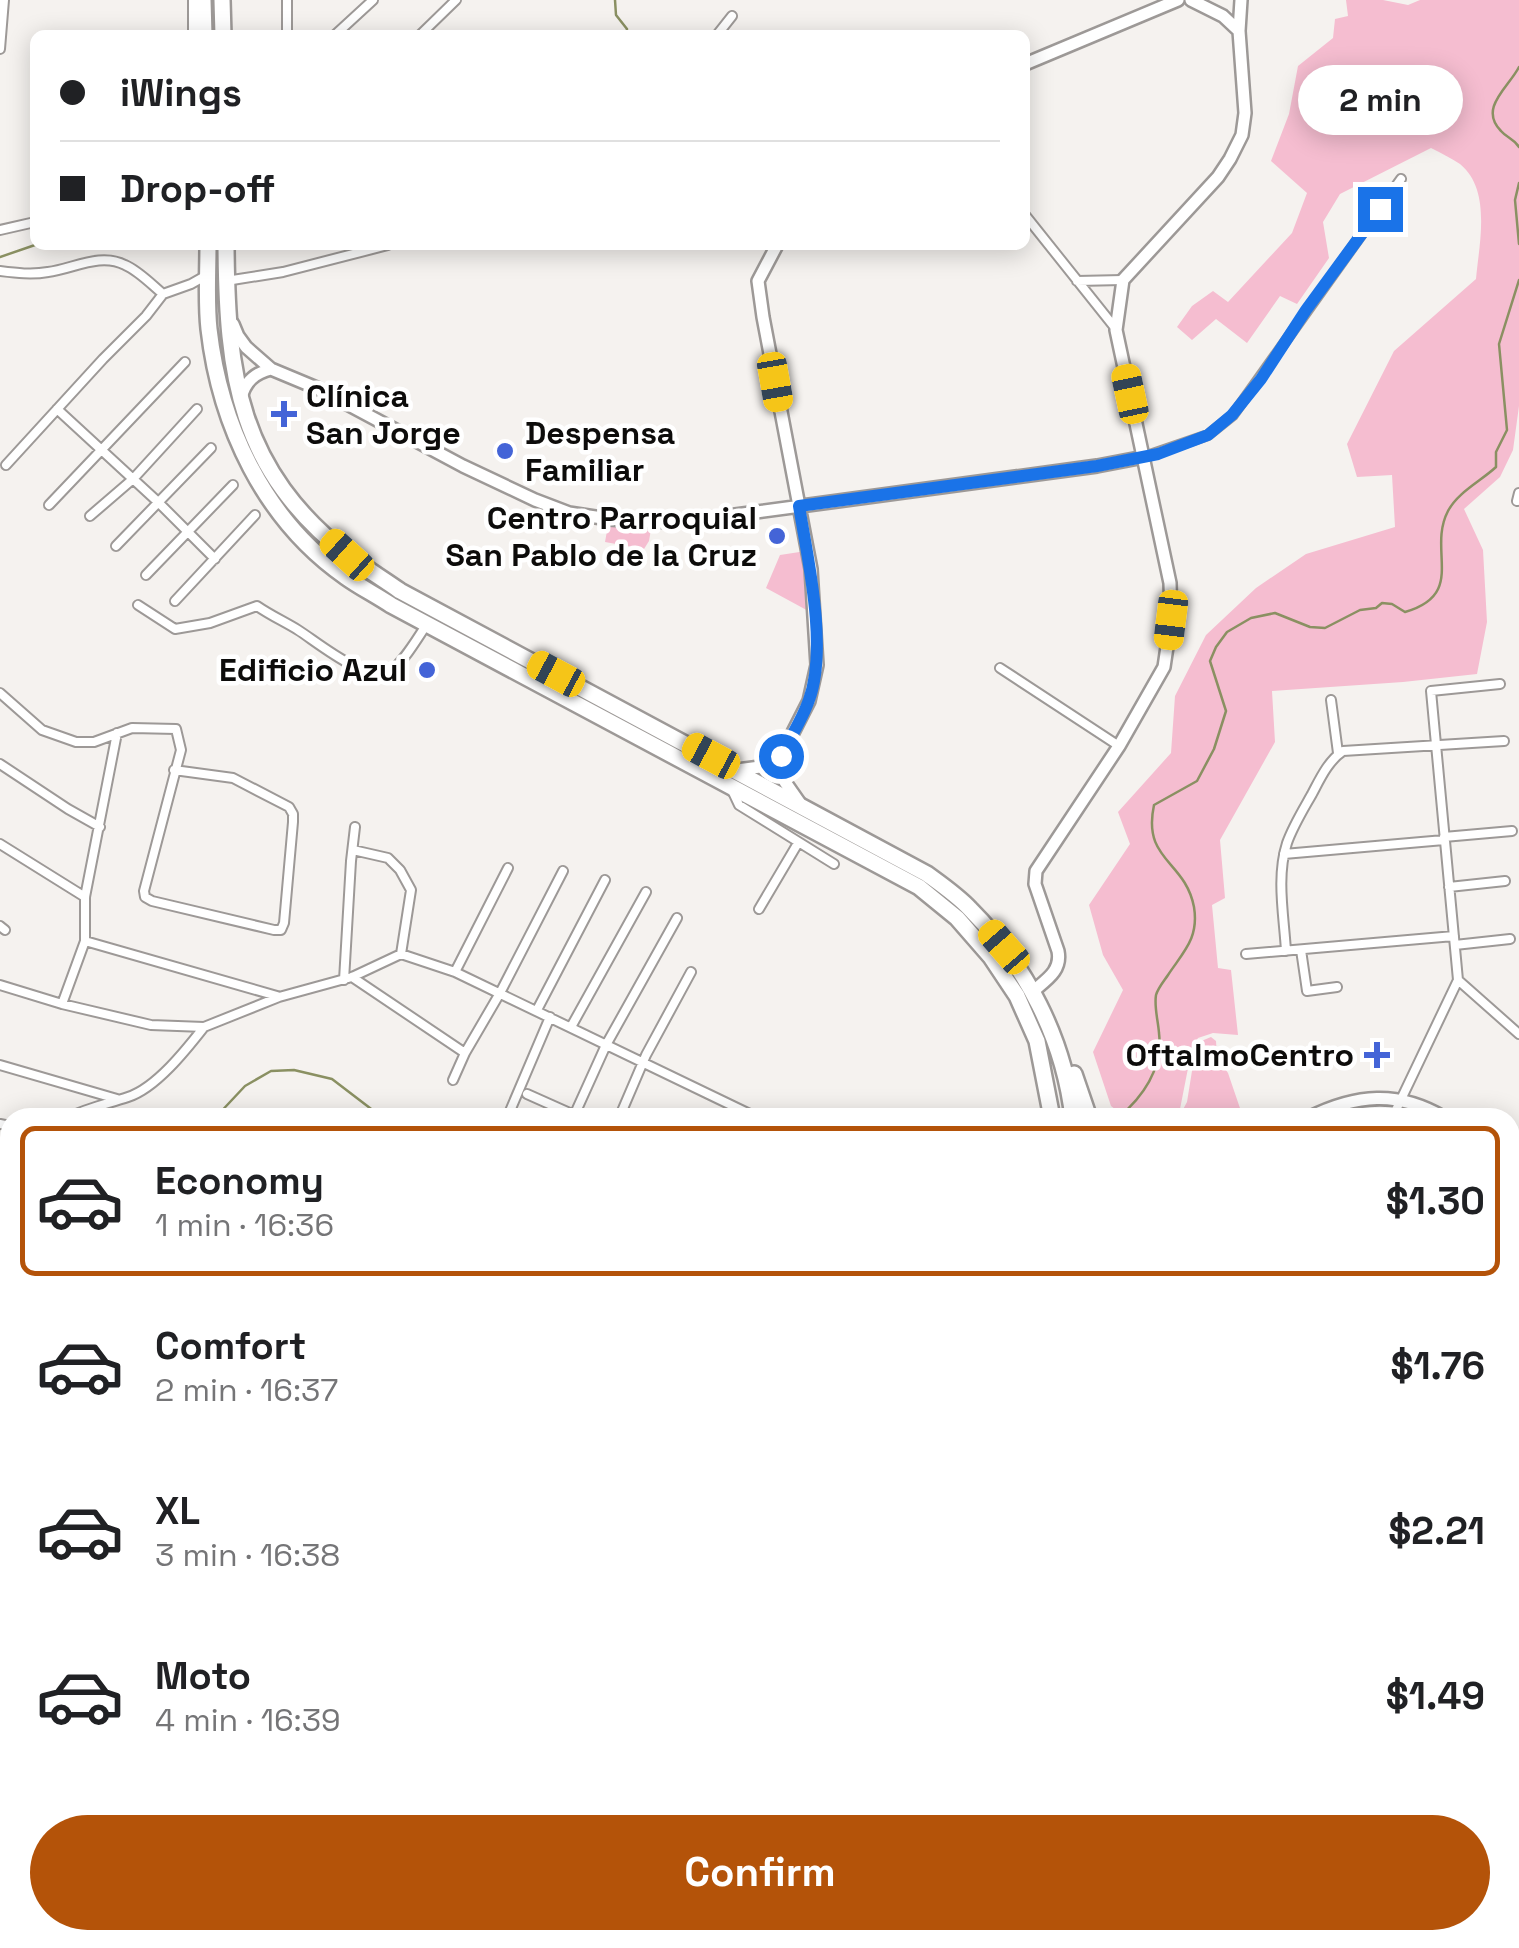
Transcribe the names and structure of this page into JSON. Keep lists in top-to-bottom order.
{
  "places": {
    "health": ["Clínica San Jorge", "OftalmoCentro"],
    "other": ["Despensa Familiar", "Centro Parroquial San Pablo de la Cruz", "Edificio Azul"]
  },
  "page": {
    "banner": ["iWings", "Drop-off"],
    "bubble": "2 min",
    "list": [
      {
        "name": "Economy",
        "note": "1 min · 16:36",
        "value": "$1.30"
      },
      {
        "name": "Comfort",
        "note": "2 min · 16:37",
        "value": "$1.76"
      },
      {
        "name": "XL",
        "note": "3 min · 16:38",
        "value": "$2.21"
      },
      {
        "name": "Moto",
        "note": "4 min · 16:39",
        "value": "$1.49"
      }
    ],
    "buttons": "Confirm"
  }
}
